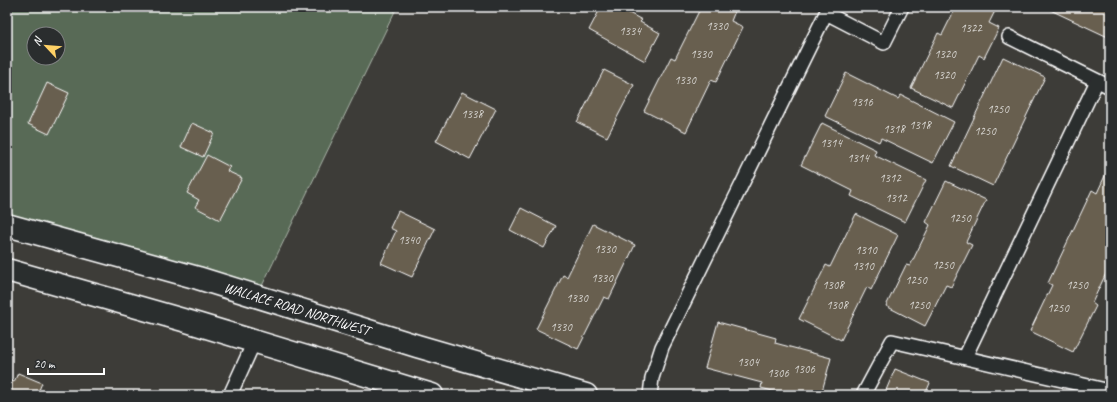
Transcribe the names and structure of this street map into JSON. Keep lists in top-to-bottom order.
{
  "streets": {
    "main road": ["WALLACE ROAD NORTHWEST"]
  },
  "house_numbers": [
    "1330",
    "1322",
    "1334",
    "1330",
    "1320",
    "1320",
    "1330",
    "1316",
    "1250",
    "1338",
    "1318",
    "1318",
    "1250",
    "1314",
    "1314",
    "1312",
    "1312",
    "1250",
    "1340",
    "1330",
    "1310",
    "1250",
    "1310",
    "1330",
    "1250",
    "1308",
    "1250",
    "1330",
    "1308",
    "1250",
    "1250",
    "1330",
    "1304",
    "1306",
    "1306"
  ],
  "scale_bar": "20 m",
  "north": "top left"
}
